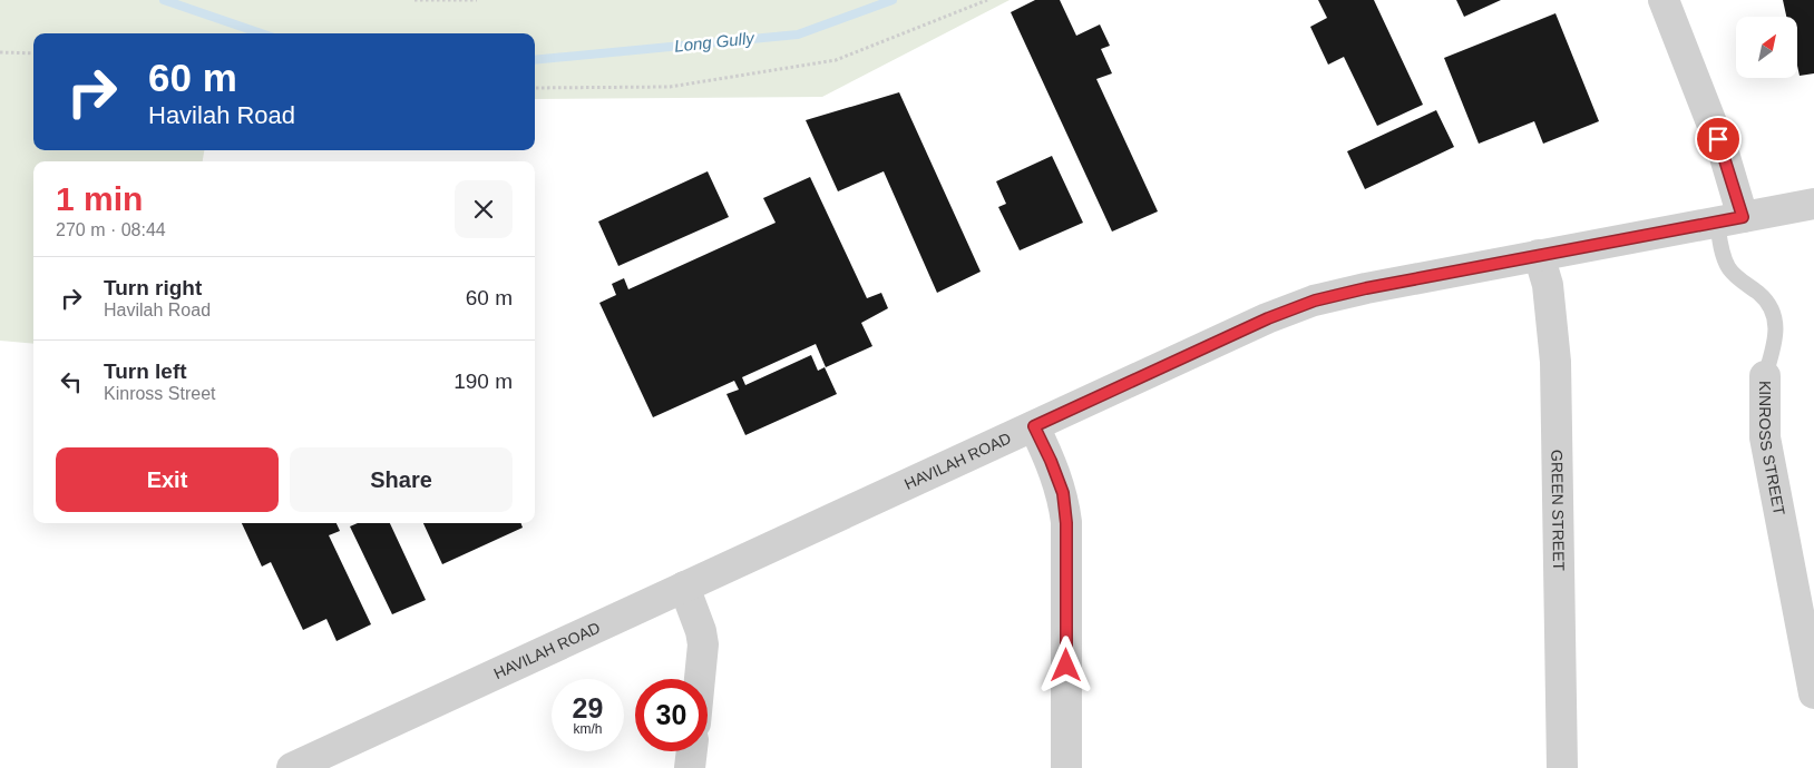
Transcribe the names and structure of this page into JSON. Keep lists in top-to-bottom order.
{
  "streets": {
    "street": ["KINROSS STREET", "HAVILAH ROAD", "GREEN STREET"]
  },
  "crossings": [
    ["KINROSS STREET", "HAVILAH ROAD"],
    ["HAVILAH ROAD", "GREEN STREET"]
  ],
  "water": ["Long Gully"],
  "north": "top right",
  "page": {
    "turn": ["60 m", "Havilah Road"],
    "heading": ["1 min", "270 m · 08:44"],
    "list": [
      {
        "name": "Turn right",
        "note": "Havilah Road",
        "value": "60 m"
      },
      {
        "name": "Turn left",
        "note": "Kinross Street",
        "value": "190 m"
      }
    ],
    "buttons": ["Exit", "Share"],
    "speed": "29 km/h",
    "limit": "30"
  }
}
